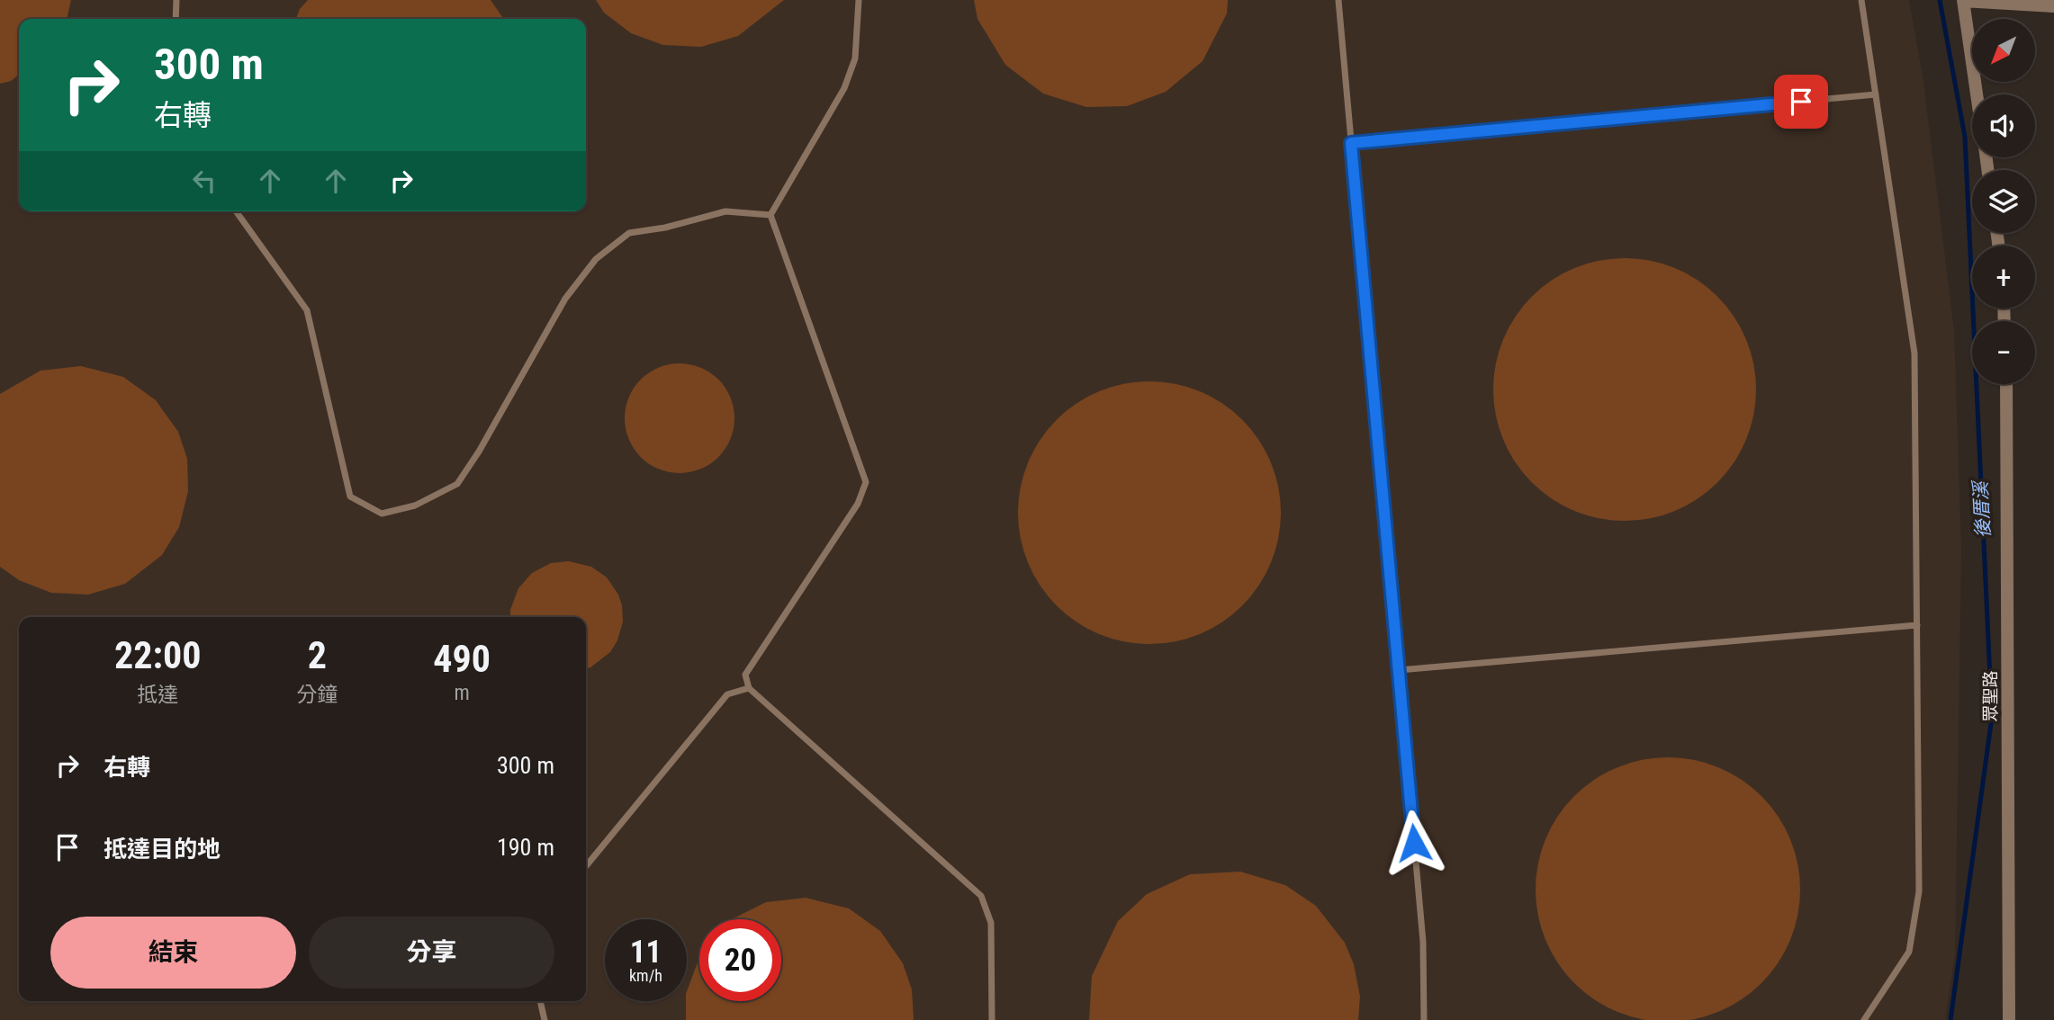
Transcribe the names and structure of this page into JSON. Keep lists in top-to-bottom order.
{
  "streets": {
    "street": ["眾聖路"]
  },
  "water": ["後厝溪"],
  "north": "bottom left",
  "page": {
    "map_buttons": ["+", "−"],
    "turn": ["300 m", "右轉"],
    "eta": [
      "22:00",
      "抵達",
      "2",
      "分鐘",
      "490",
      "m"
    ],
    "list": [
      {
        "name": "右轉",
        "value": "300 m"
      },
      {
        "name": "抵達目的地",
        "value": "190 m"
      }
    ],
    "buttons": ["結束", "分享"],
    "speed": "11 km/h",
    "limit": "20"
  }
}
